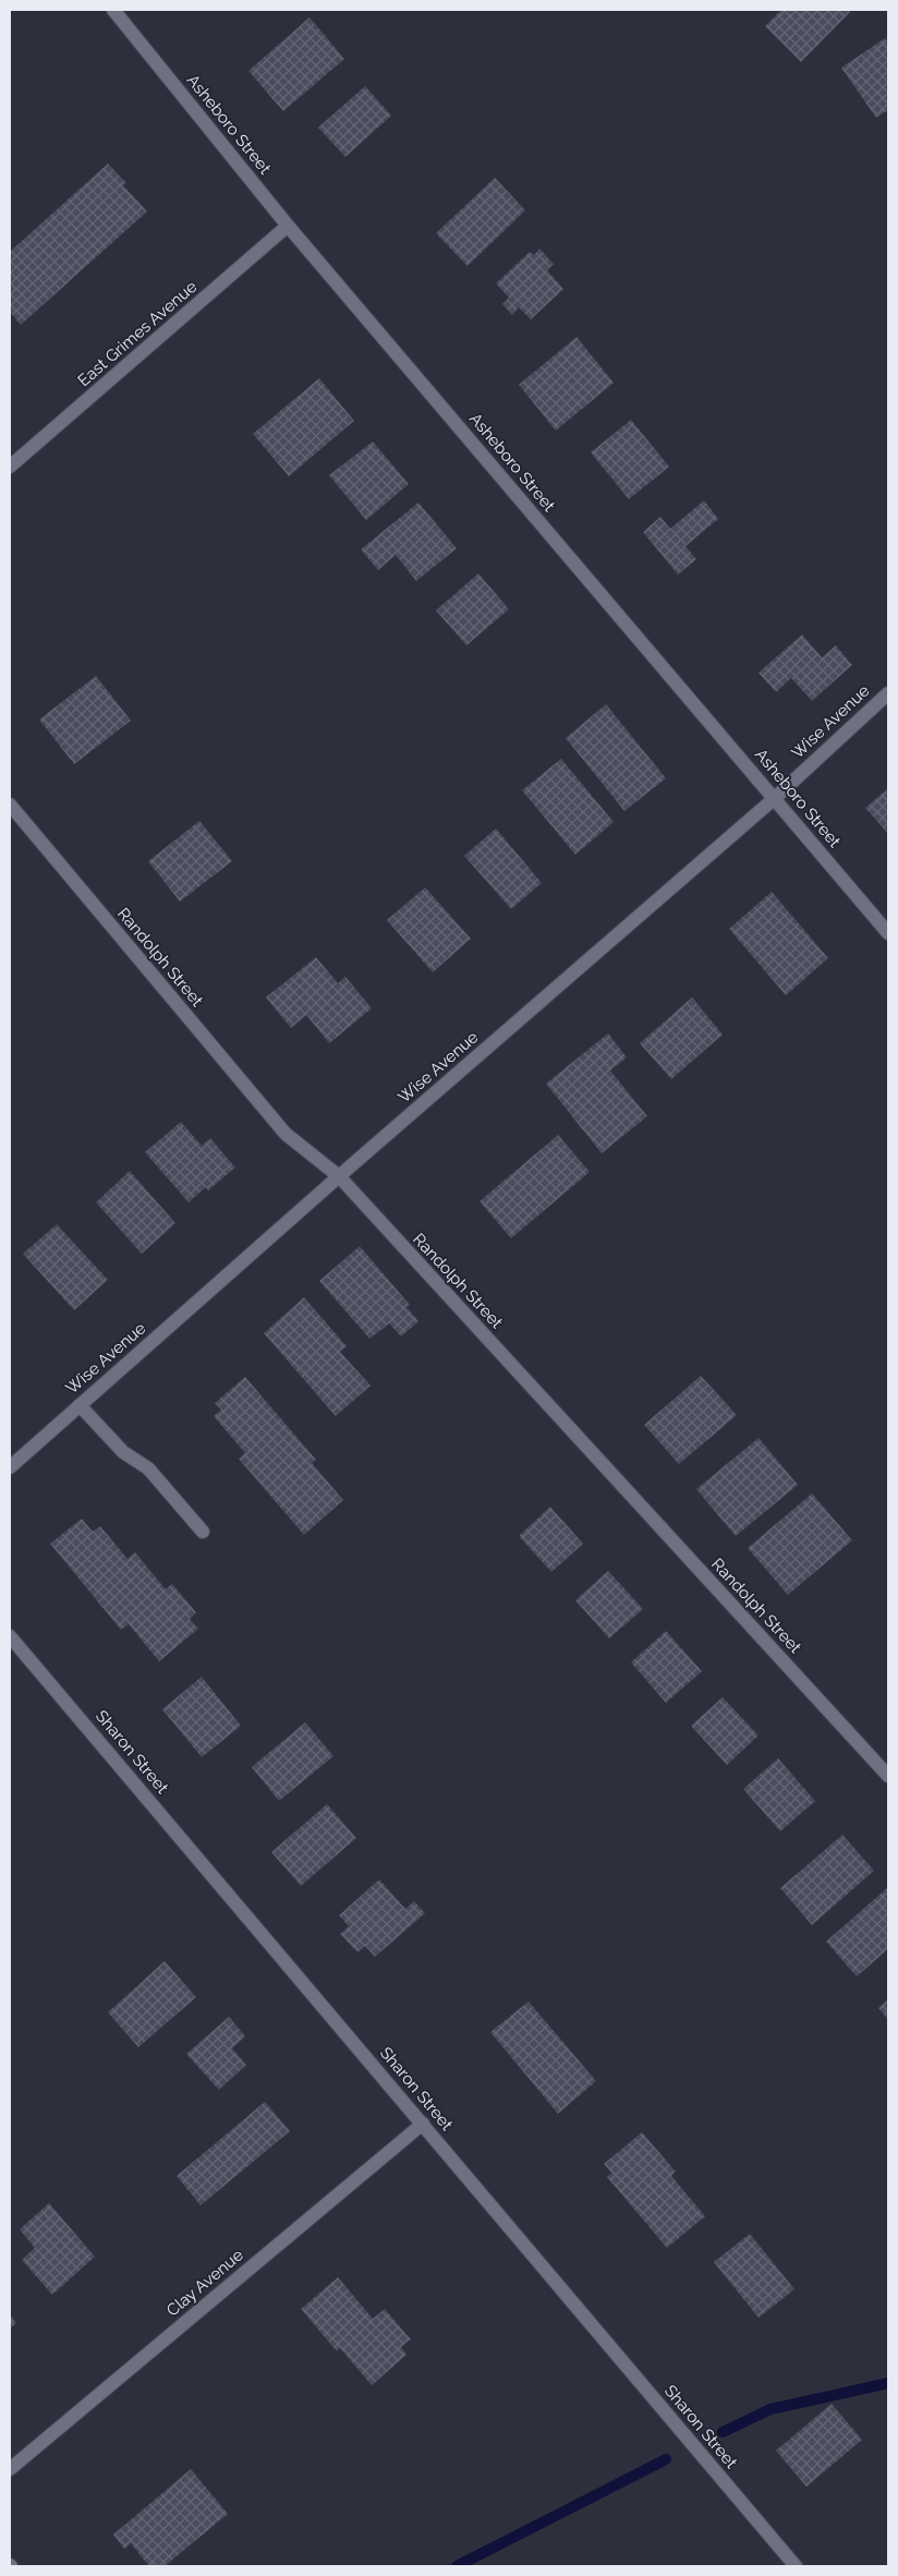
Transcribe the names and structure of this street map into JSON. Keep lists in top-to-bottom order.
{
  "streets": {
    "street": [
      "Asheboro Street",
      "East Grimes Avenue",
      "Wise Avenue",
      "Randolph Street",
      "Sharon Street",
      "Clay Avenue"
    ]
  },
  "crossings": [
    ["Asheboro Street", "East Grimes Avenue"],
    ["Asheboro Street", "Wise Avenue"],
    ["Wise Avenue", "Randolph Street"],
    ["Sharon Street", "Clay Avenue"]
  ]
}
